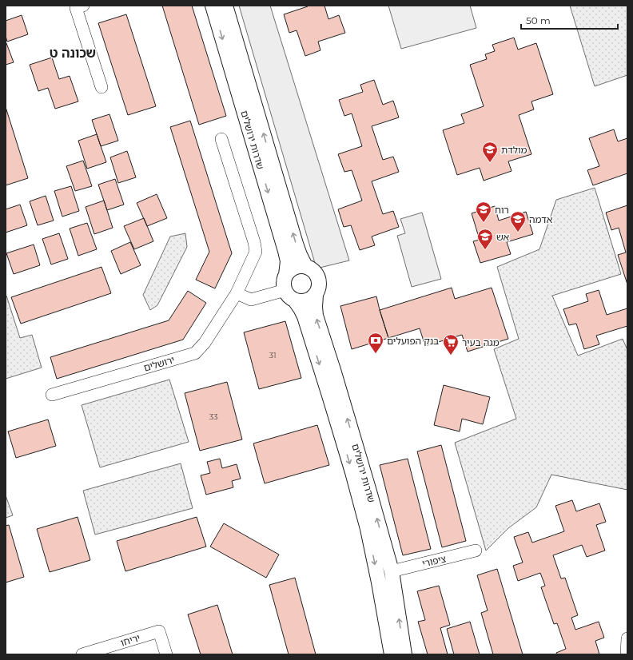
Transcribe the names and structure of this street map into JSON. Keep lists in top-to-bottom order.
{
  "streets": {
    "street": [
      "שדרות ירושלים",
      "ירושלים",
      "ציפורי",
      "יריחו"
    ]
  },
  "crossings": [
    ["שדרות ירושלים", "ציפורי"]
  ],
  "districts": ["שכונה ט"],
  "places": {
    "school or university": [
      "מולדת",
      "רוח",
      "אדמה",
      "אש"
    ],
    "bank": ["בנק הפועלים"],
    "supermarket": ["מגה בעיר"]
  },
  "house_numbers": ["31", "33"],
  "scale_bar": "50 m"
}
